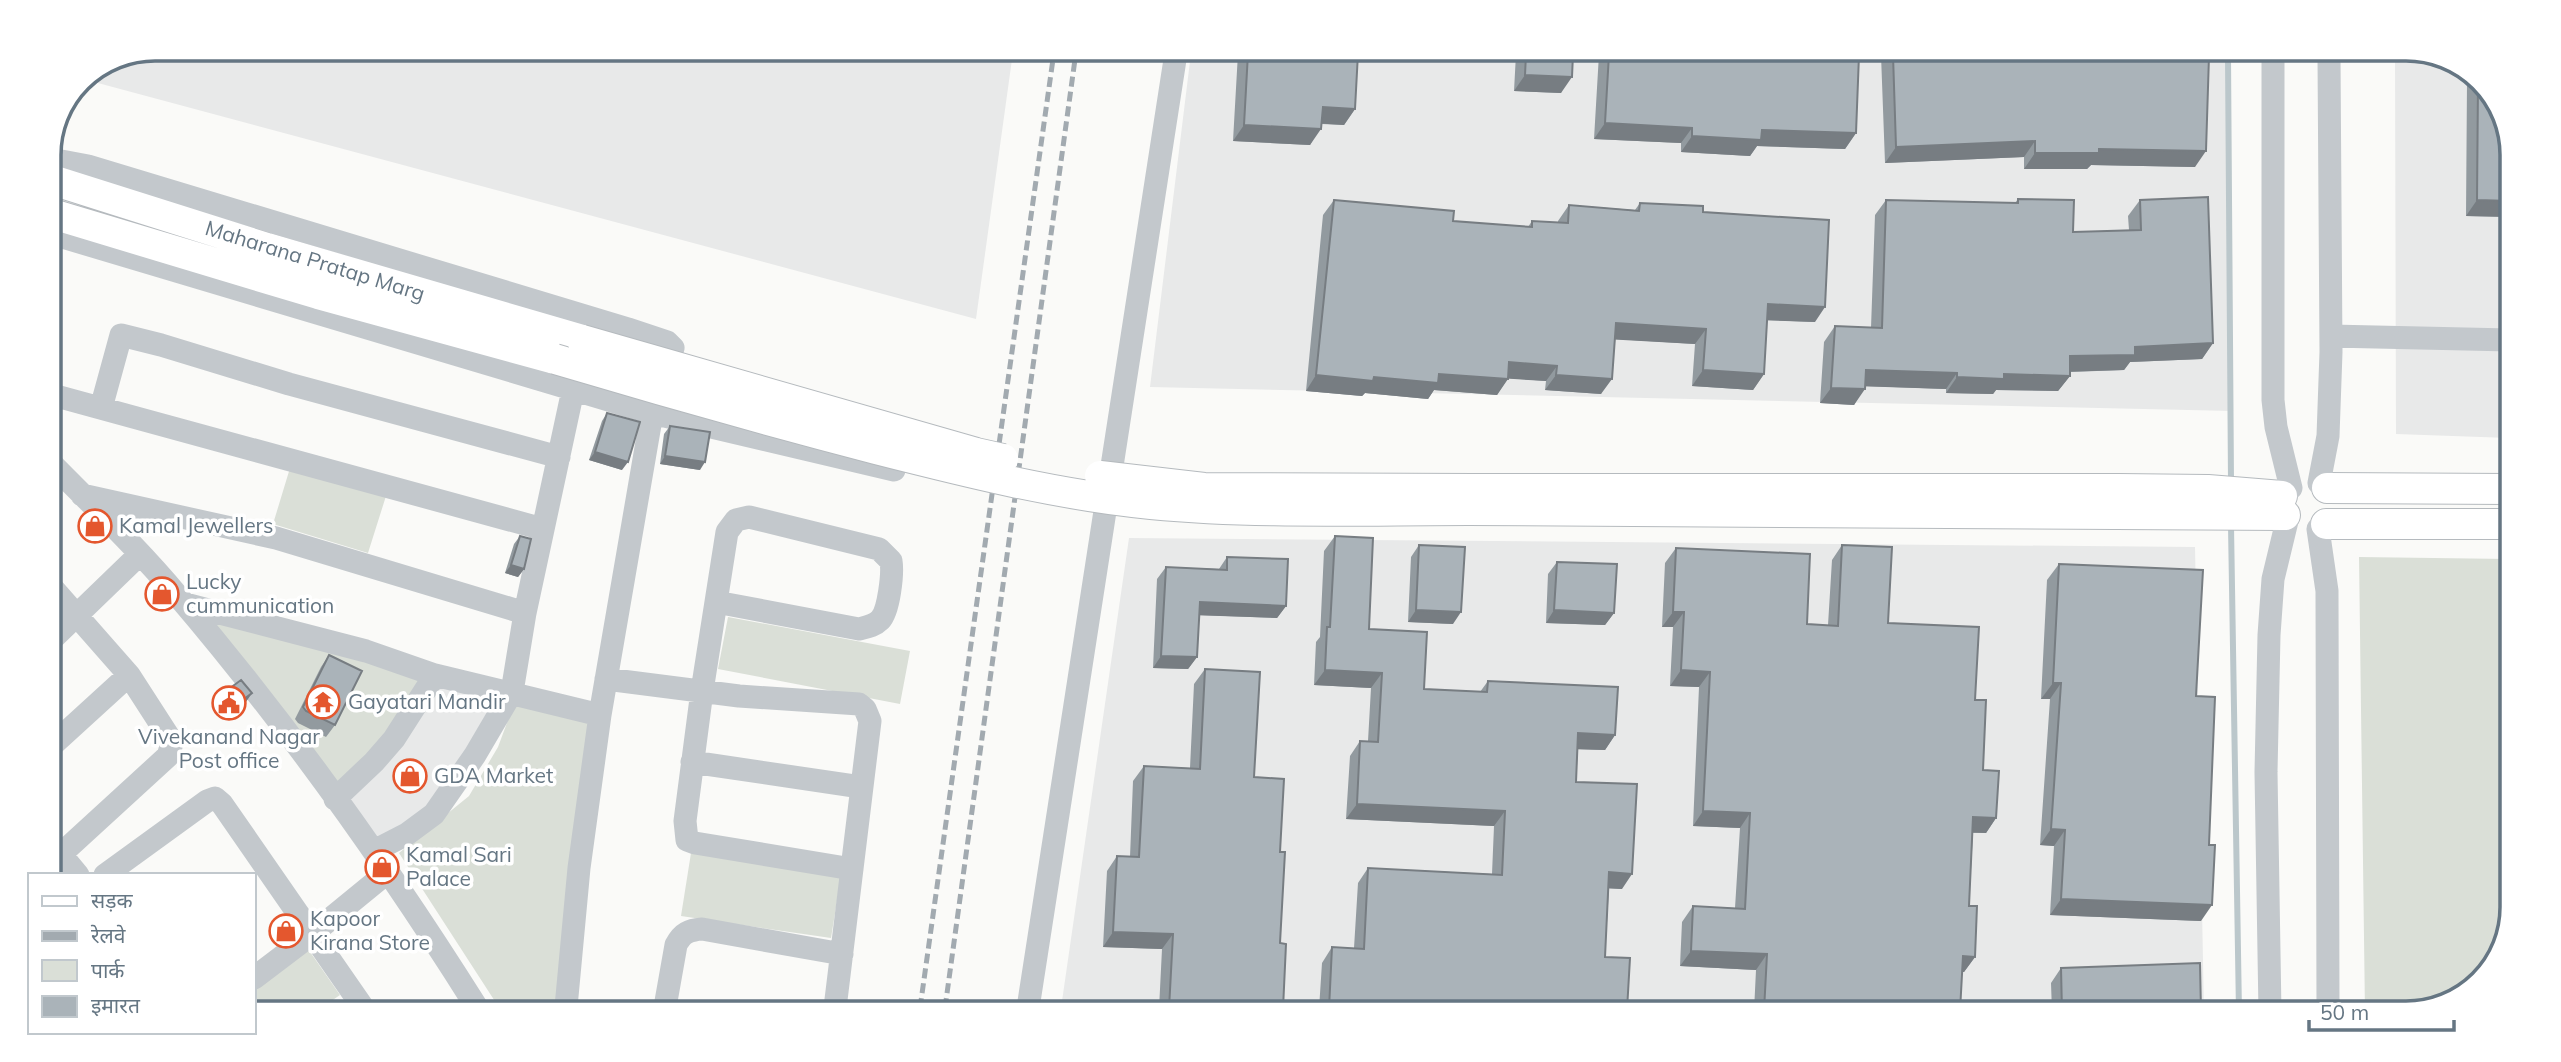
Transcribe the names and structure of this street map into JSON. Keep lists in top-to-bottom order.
{
  "streets": {
    "main road": ["Maharana Pratap Marg"]
  },
  "places": {
    "shop": [
      "Kamal Jewellers",
      "Lucky cummunication",
      "GDA Market",
      "Kamal Sari Palace",
      "Kapoor Kirana Store"
    ],
    "temple": ["Gayatari Mandir"],
    "public building": ["Vivekanand Nagar Post office"]
  },
  "legend": [
    "सड़क",
    "रेलवे",
    "पार्क",
    "इमारत"
  ],
  "scale_bar": "50 m"
}
